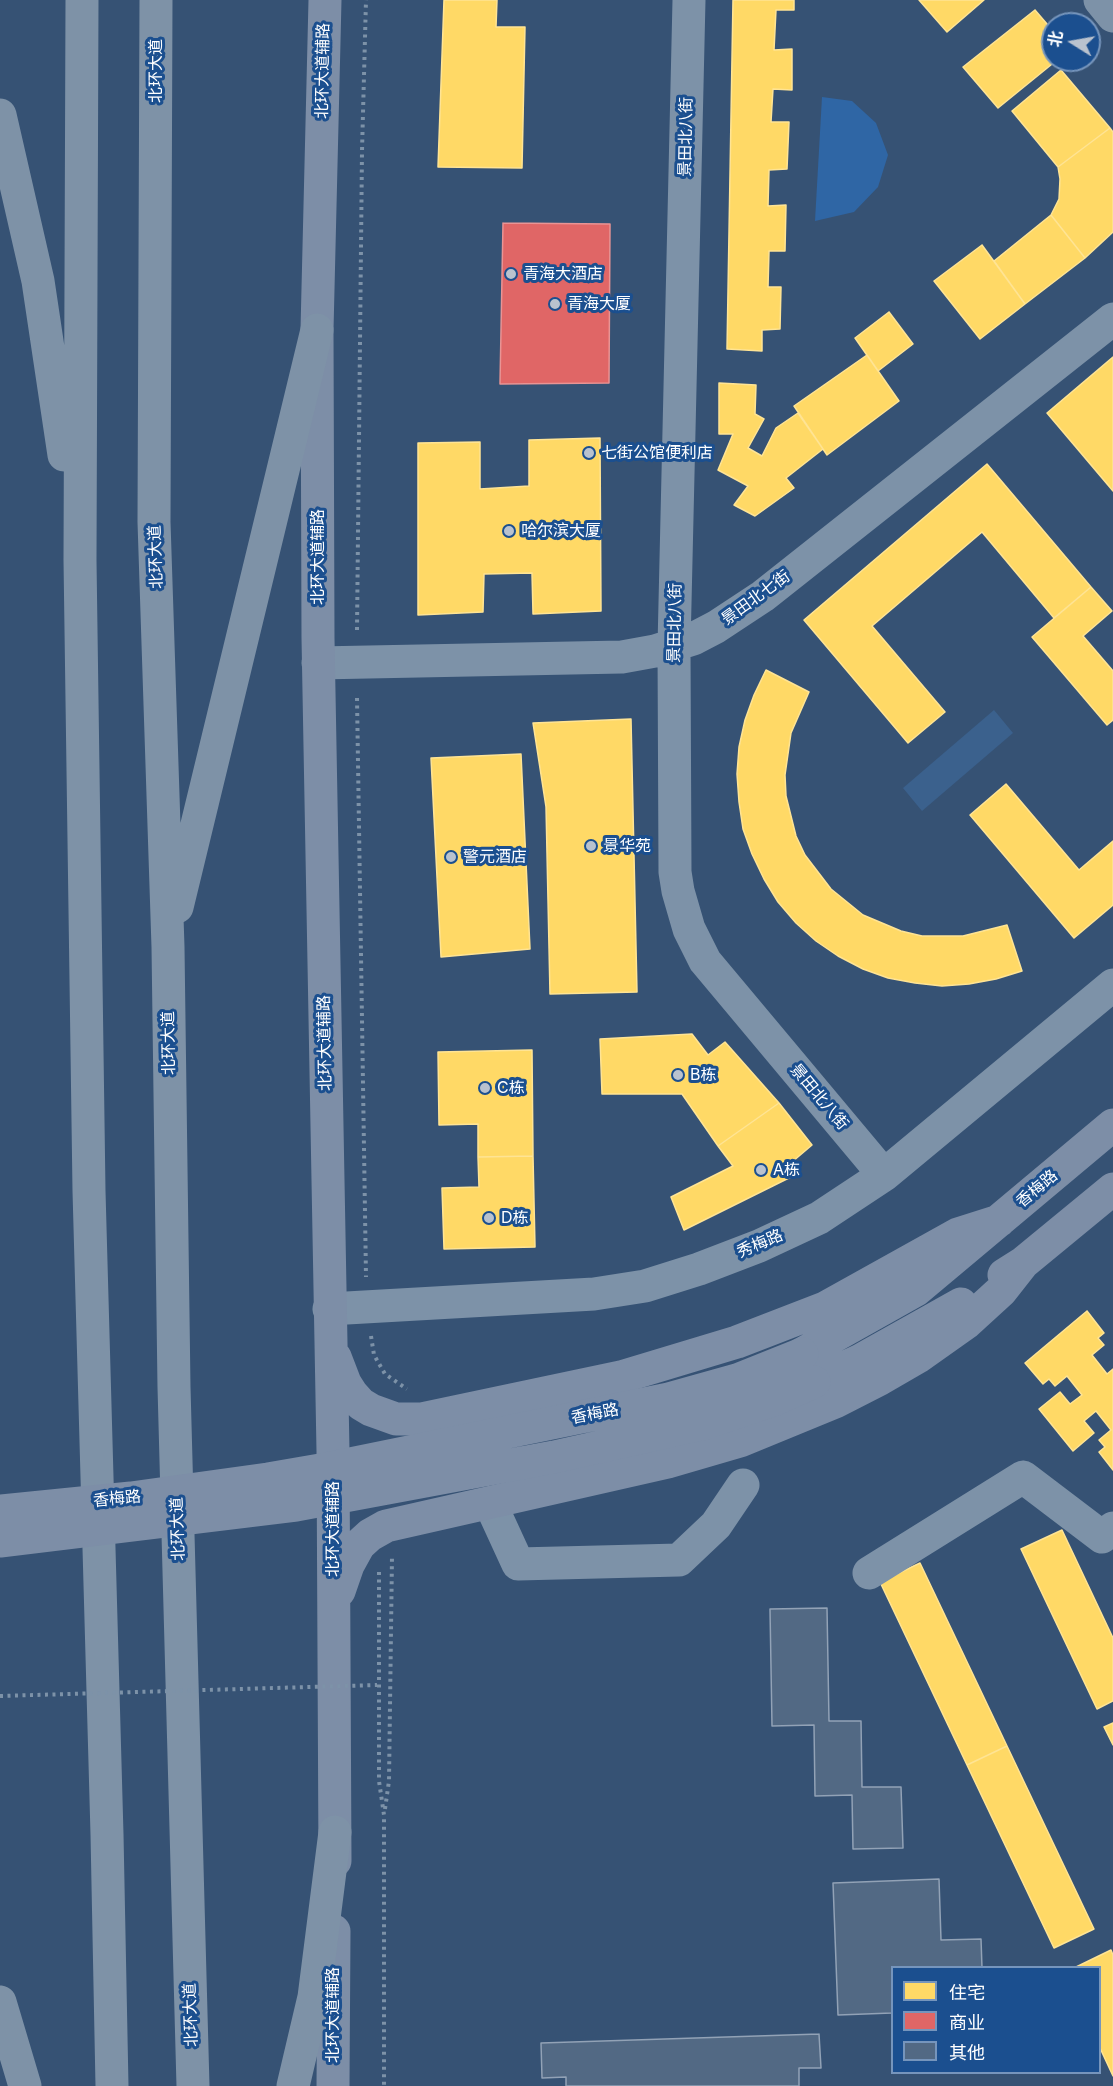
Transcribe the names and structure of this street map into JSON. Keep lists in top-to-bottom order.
{
  "streets": {
    "highway": ["北环大道"],
    "main road": ["北环大道辅路", "香梅路"],
    "street": ["景田北八街", "景田北七街", "秀梅路"]
  },
  "crossings": [
    ["北环大道辅路", "景田北七街"],
    ["北环大道辅路", "秀梅路"],
    ["景田北八街", "景田北七街"],
    ["景田北八街", "秀梅路"]
  ],
  "places": [
    "青海大酒店",
    "青海大厦",
    "七街公馆便利店",
    "哈尔滨大厦",
    "景华苑",
    "警元酒店",
    "B栋",
    "C栋",
    "A栋",
    "D栋"
  ],
  "legend": ["住宅", "商业", "其他"],
  "north": "left"
}
